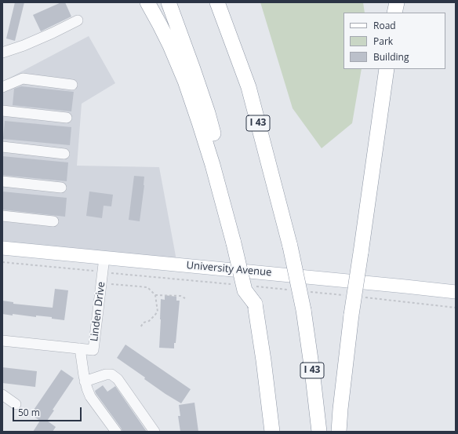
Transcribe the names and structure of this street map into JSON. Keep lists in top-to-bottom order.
{
  "streets": {
    "highway": ["I 43"],
    "main road": ["University Avenue"],
    "street": ["Linden Drive"]
  },
  "crossings": [
    ["University Avenue", "Linden Drive"]
  ],
  "legend": ["Road", "Park", "Building"],
  "scale_bar": "50 m"
}
